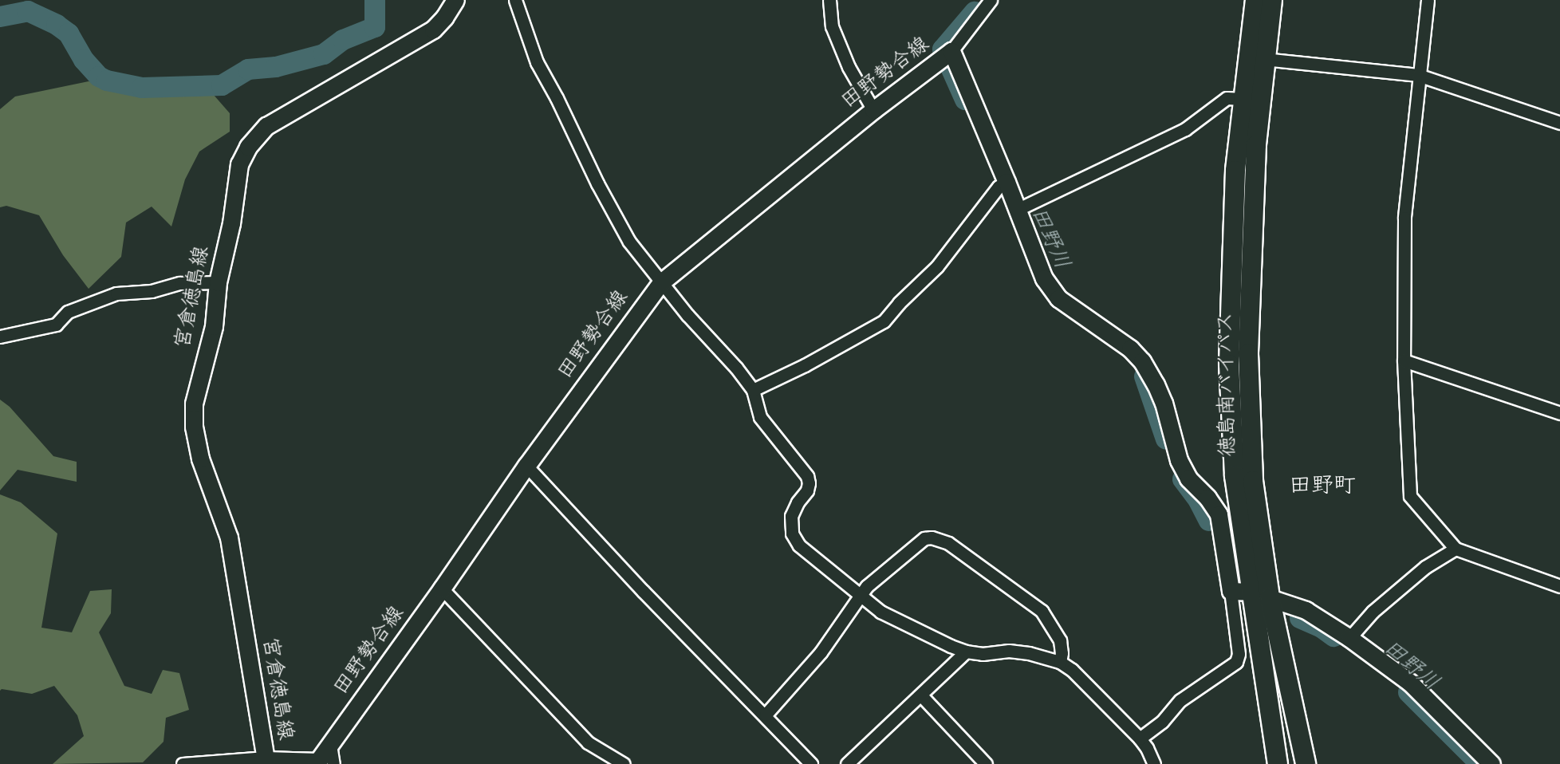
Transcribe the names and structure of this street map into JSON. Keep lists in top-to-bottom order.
{
  "streets": {
    "highway": ["徳島南バイパス"],
    "main road": ["田野勢合線", "宮倉徳島線"]
  },
  "districts": ["田野町"],
  "water": ["田野川"]
}
